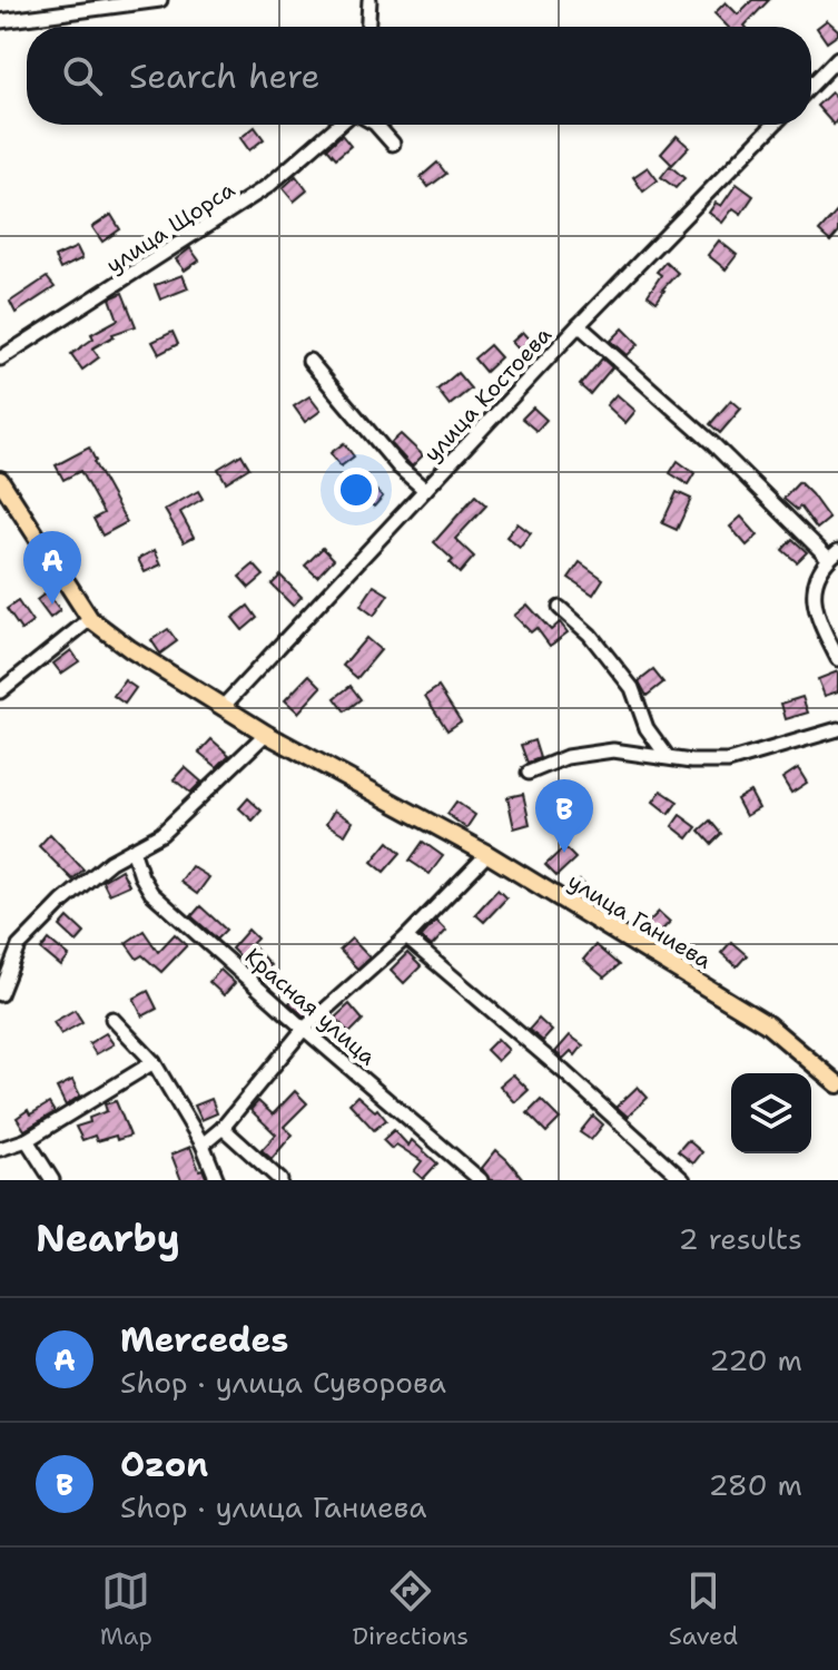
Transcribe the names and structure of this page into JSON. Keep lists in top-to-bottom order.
{
  "streets": {
    "main road": ["улица Ганиева"],
    "street": ["улица Щорса", "улица Костоева", "Красная улица"]
  },
  "crossings": [
    ["улица Костоева", "улица Ганиева"]
  ],
  "page": {
    "search": "Search here",
    "pins": ["A", "B"],
    "heading": ["Nearby", "2 results"],
    "list": [
      {
        "mark": "A",
        "name": "Mercedes",
        "note": "Shop · улица Суворова",
        "value": "220 m"
      },
      {
        "mark": "B",
        "name": "Ozon",
        "note": "Shop · улица Ганиева",
        "value": "280 m"
      }
    ],
    "nav": ["Map", "Directions", "Saved"]
  }
}
